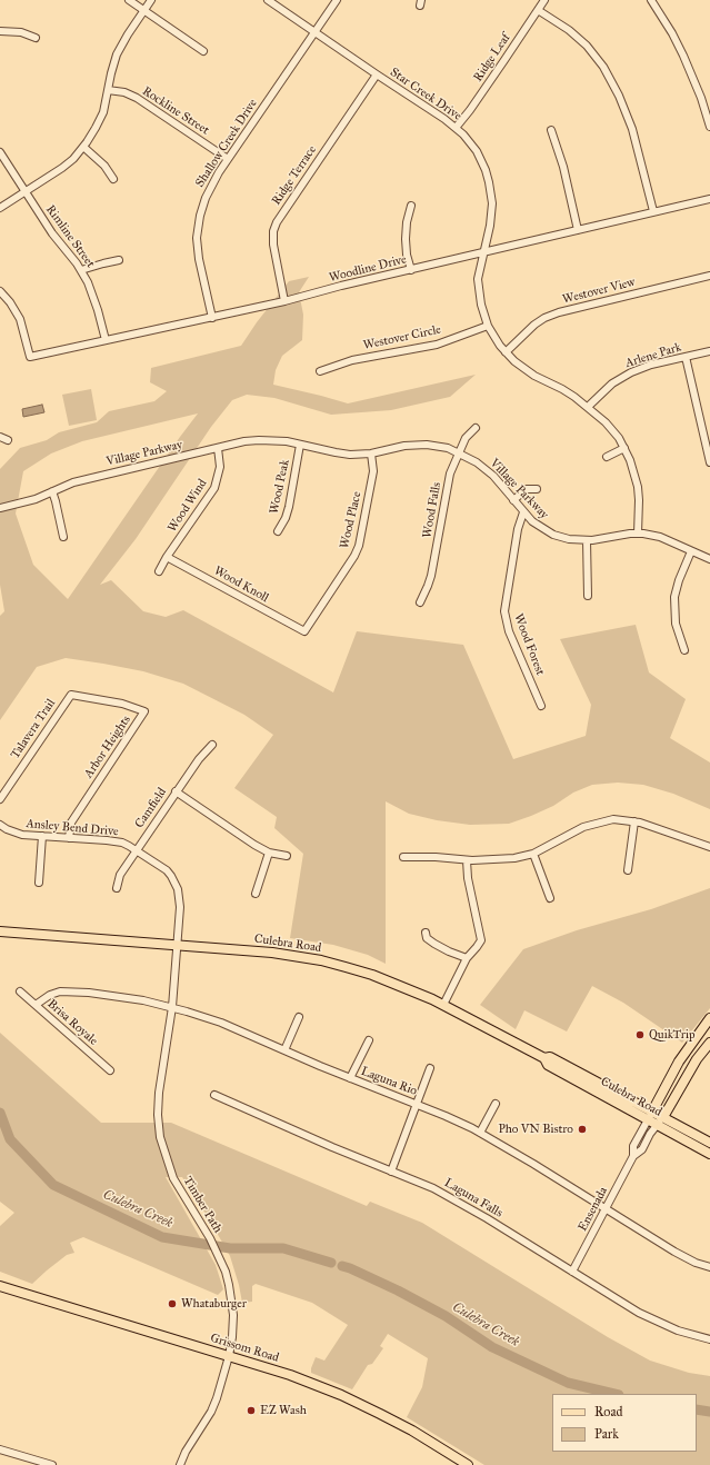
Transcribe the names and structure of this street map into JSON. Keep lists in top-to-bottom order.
{
  "streets": {
    "main road": ["Culebra Road", "Grissom Road"],
    "street": [
      "Ridge Leaf",
      "Star Creek Drive",
      "Rockline Street",
      "Shallow Creek Drive",
      "Ridge Terrace",
      "Rimline Street",
      "Woodline Drive",
      "Westover View",
      "Westover Circle",
      "Arlene Park",
      "Village Parkway",
      "Wood Peak",
      "Wood Wind",
      "Wood Falls",
      "Wood Place",
      "Wood Knoll",
      "Wood Forest",
      "Talavera Trail",
      "Arbor Heights",
      "Camfield",
      "Ansley Bend Drive",
      "Brisa Royale",
      "Laguna Rio",
      "Laguna Falls",
      "Timber Path",
      "Ensenada"
    ]
  },
  "crossings": [
    ["Ridge Leaf", "Star Creek Drive"],
    ["Star Creek Drive", "Shallow Creek Drive"],
    ["Star Creek Drive", "Ridge Terrace"],
    ["Star Creek Drive", "Woodline Drive"],
    ["Star Creek Drive", "Westover View"],
    ["Star Creek Drive", "Westover Circle"],
    ["Star Creek Drive", "Arlene Park"],
    ["Star Creek Drive", "Village Parkway"],
    ["Rockline Street", "Shallow Creek Drive"],
    ["Shallow Creek Drive", "Woodline Drive"],
    ["Ridge Terrace", "Woodline Drive"],
    ["Rimline Street", "Woodline Drive"],
    ["Village Parkway", "Wood Peak"],
    ["Village Parkway", "Wood Wind"],
    ["Village Parkway", "Wood Falls"],
    ["Village Parkway", "Wood Place"],
    ["Village Parkway", "Wood Forest"],
    ["Wood Wind", "Wood Knoll"],
    ["Wood Place", "Wood Knoll"],
    ["Talavera Trail", "Arbor Heights"],
    ["Arbor Heights", "Ansley Bend Drive"],
    ["Camfield", "Ansley Bend Drive"],
    ["Ansley Bend Drive", "Culebra Road"],
    ["Ansley Bend Drive", "Timber Path"],
    ["Culebra Road", "Timber Path"],
    ["Culebra Road", "Ensenada"],
    ["Brisa Royale", "Laguna Rio"],
    ["Laguna Rio", "Timber Path"],
    ["Laguna Rio", "Ensenada"],
    ["Laguna Falls", "Ensenada"],
    ["Timber Path", "Grissom Road"]
  ],
  "water": ["Culebra Creek"],
  "places": [
    "QuikTrip",
    "Pho VN Bistro",
    "Whataburger",
    "EZ Wash"
  ],
  "legend": ["Road", "Park"]
}
